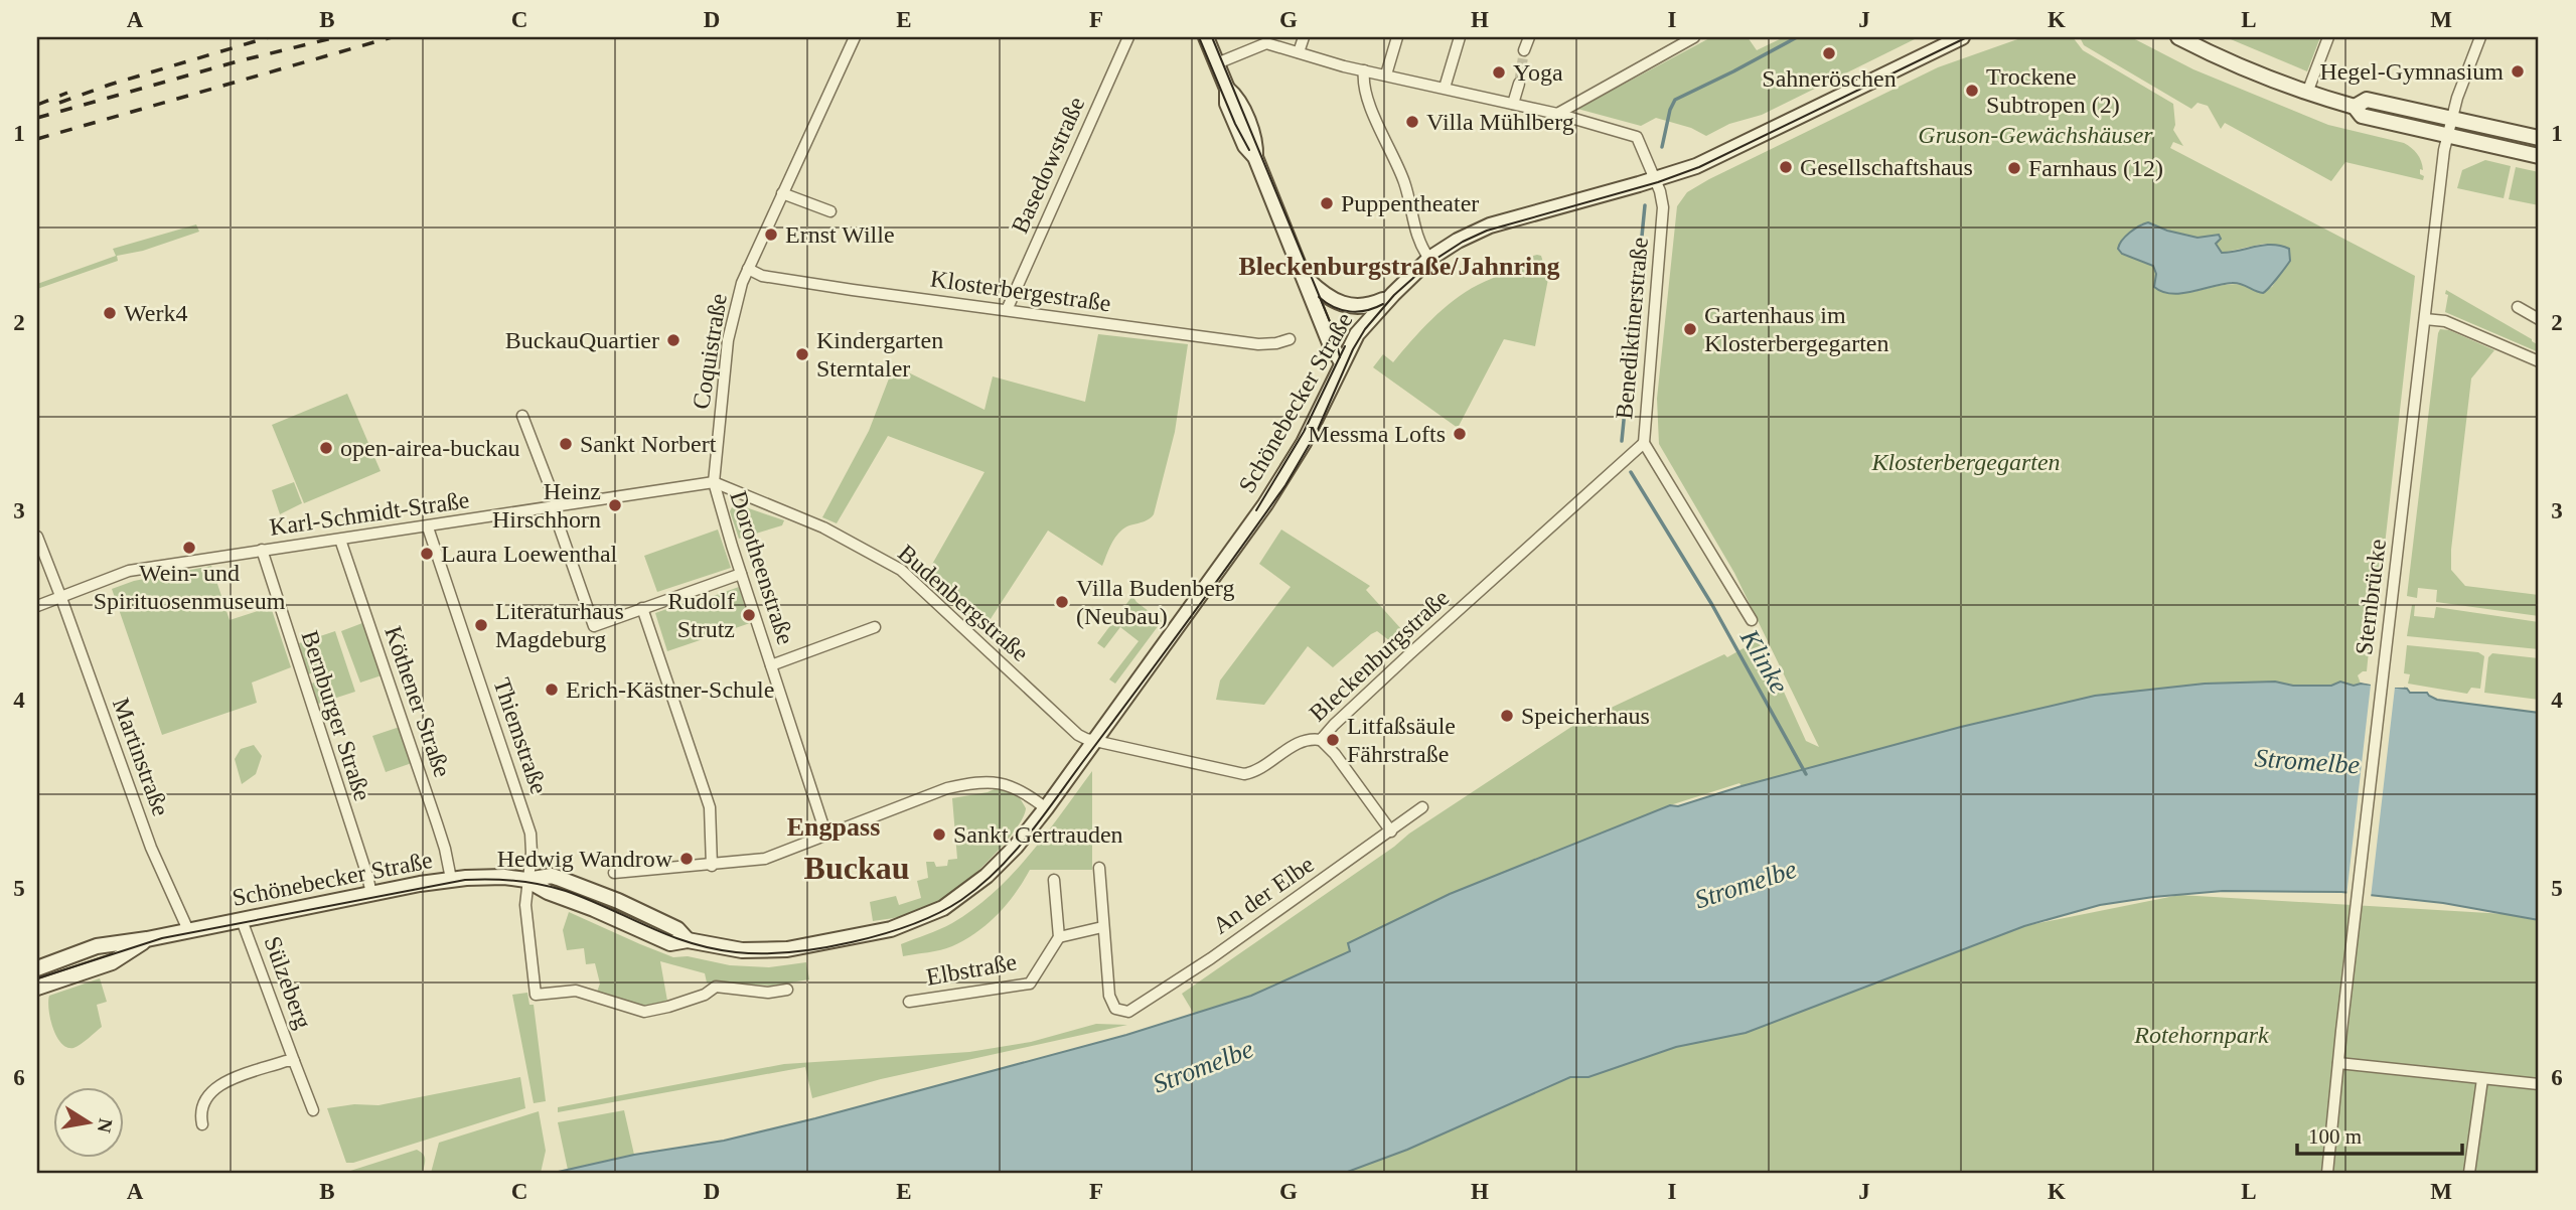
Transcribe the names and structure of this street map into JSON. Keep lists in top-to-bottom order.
{
  "streets": {
    "main road": ["Schönebecker Straße"],
    "street": [
      "Basedowstraße",
      "Klosterbergestraße",
      "Benediktinerstraße",
      "Coquistraße",
      "Karl-Schmidt-Straße",
      "Dorotheenstraße",
      "Sternbrücke",
      "Budenbergstraße",
      "Bleckenburgstraße",
      "Köthener Straße",
      "Bernburger Straße",
      "Thiemstraße",
      "Martinstraße",
      "An der Elbe",
      "Elbstraße",
      "Sülzeberg"
    ]
  },
  "crossings": [
    ["Basedowstraße", "Klosterbergestraße"],
    ["Klosterbergestraße", "Coquistraße"],
    ["Benediktinerstraße", "Schönebecker Straße"],
    ["Benediktinerstraße", "Bleckenburgstraße"],
    ["Coquistraße", "Karl-Schmidt-Straße"],
    ["Coquistraße", "Dorotheenstraße"],
    ["Coquistraße", "Budenbergstraße"],
    ["Schönebecker Straße", "Budenbergstraße"],
    ["Schönebecker Straße", "Bleckenburgstraße"],
    ["Schönebecker Straße", "Köthener Straße"],
    ["Schönebecker Straße", "Bernburger Straße"],
    ["Schönebecker Straße", "Thiemstraße"],
    ["Schönebecker Straße", "Martinstraße"],
    ["Schönebecker Straße", "Sülzeberg"],
    ["Karl-Schmidt-Straße", "Dorotheenstraße"],
    ["Karl-Schmidt-Straße", "Budenbergstraße"],
    ["Karl-Schmidt-Straße", "Köthener Straße"],
    ["Karl-Schmidt-Straße", "Bernburger Straße"],
    ["Karl-Schmidt-Straße", "Thiemstraße"],
    ["Karl-Schmidt-Straße", "Martinstraße"],
    ["Dorotheenstraße", "Budenbergstraße"],
    ["Budenbergstraße", "Bleckenburgstraße"]
  ],
  "districts": ["Bleckenburgstraße/Jahnring", "Engpass", "Buckau"],
  "water": ["Klinke", "Stromelbe"],
  "parks": ["Gruson-Gewächshäuser", "Klosterbergegarten", "Rotehornpark"],
  "places": [
    "Sahneröschen",
    "Hegel-Gymnasium",
    "Yoga",
    "Trockene Subtropen (2)",
    "Villa Mühlberg",
    "Gesellschaftshaus",
    "Farnhaus (12)",
    "Puppentheater",
    "Ernst Wille",
    "Werk4",
    "Gartenhaus im Klosterbergegarten",
    "BuckauQuartier",
    "Kindergarten Sterntaler",
    "Messma Lofts",
    "Sankt Norbert",
    "open-airea-buckau",
    "Heinz Hirschhorn",
    "Wein- und Spirituosenmuseum",
    "Laura Loewenthal",
    "Villa Budenberg (Neubau)",
    "Rudolf Strutz",
    "Literaturhaus Magdeburg",
    "Erich-Kästner-Schule",
    "Speicherhaus",
    "Litfaßsäule Fährstraße",
    "Sankt Gertrauden",
    "Hedwig Wandrow"
  ],
  "scale_bar": "100 m",
  "north": "right",
  "grid": {
    "columns": [
      "A",
      "B",
      "C",
      "D",
      "E",
      "F",
      "G",
      "H",
      "I",
      "J",
      "K",
      "L",
      "M"
    ],
    "rows": [
      "1",
      "2",
      "3",
      "4",
      "5",
      "6"
    ]
  }
}
